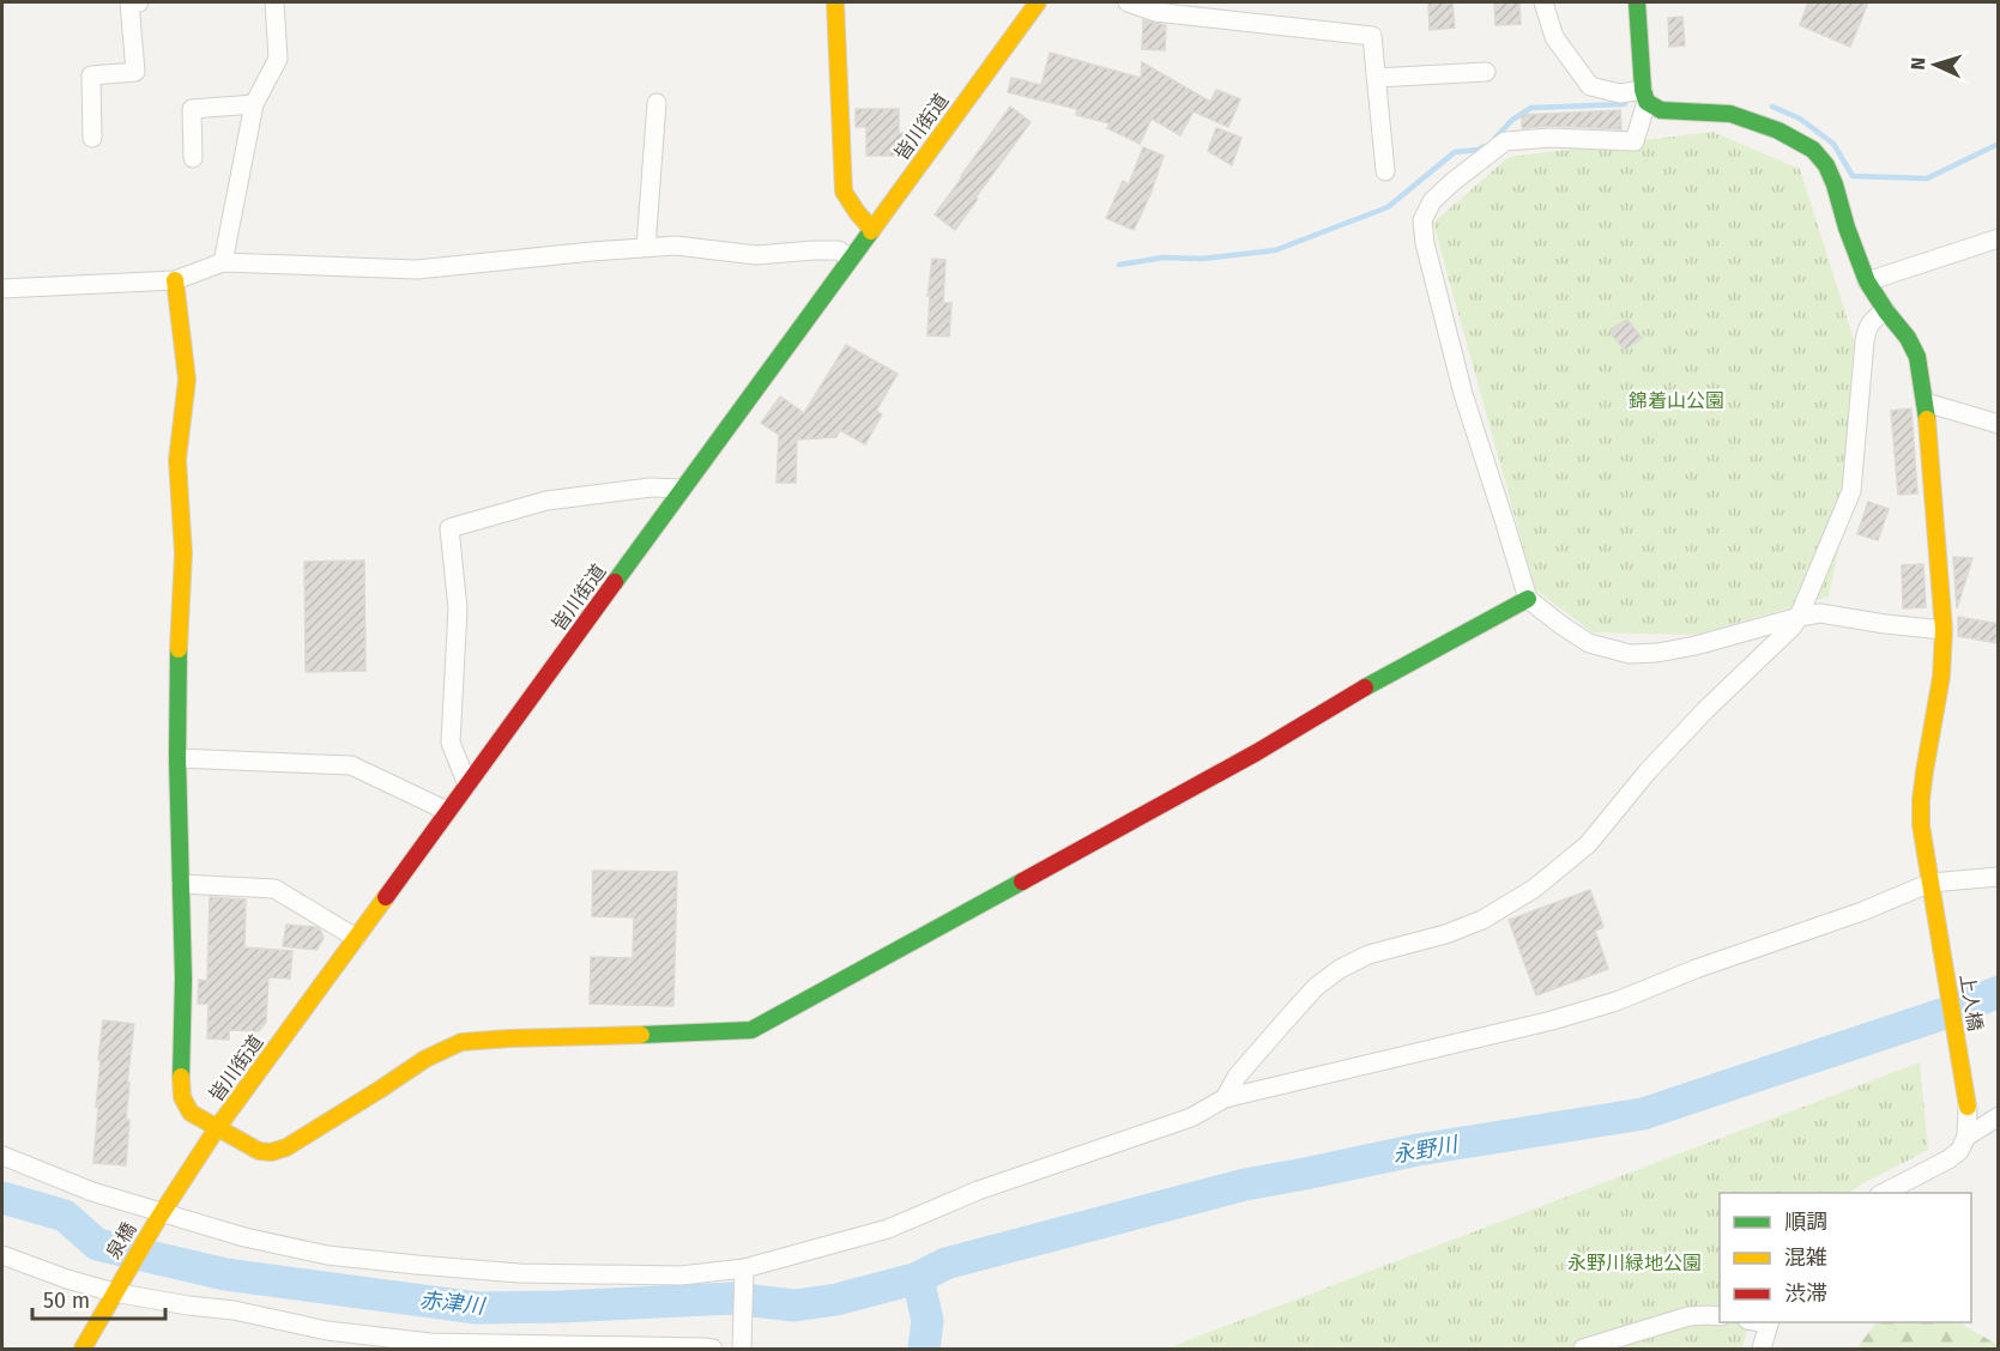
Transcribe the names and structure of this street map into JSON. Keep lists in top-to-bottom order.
{
  "streets": {
    "street": ["皆川街道", "上人橋", "泉橋"]
  },
  "crossings": [
    ["皆川街道", "泉橋"]
  ],
  "water": ["永野川", "赤津川"],
  "parks": ["錦着山公園", "永野川緑地公園"],
  "legend": ["順調", "混雑", "渋滞"],
  "scale_bar": "50 m",
  "north": "left"
}
